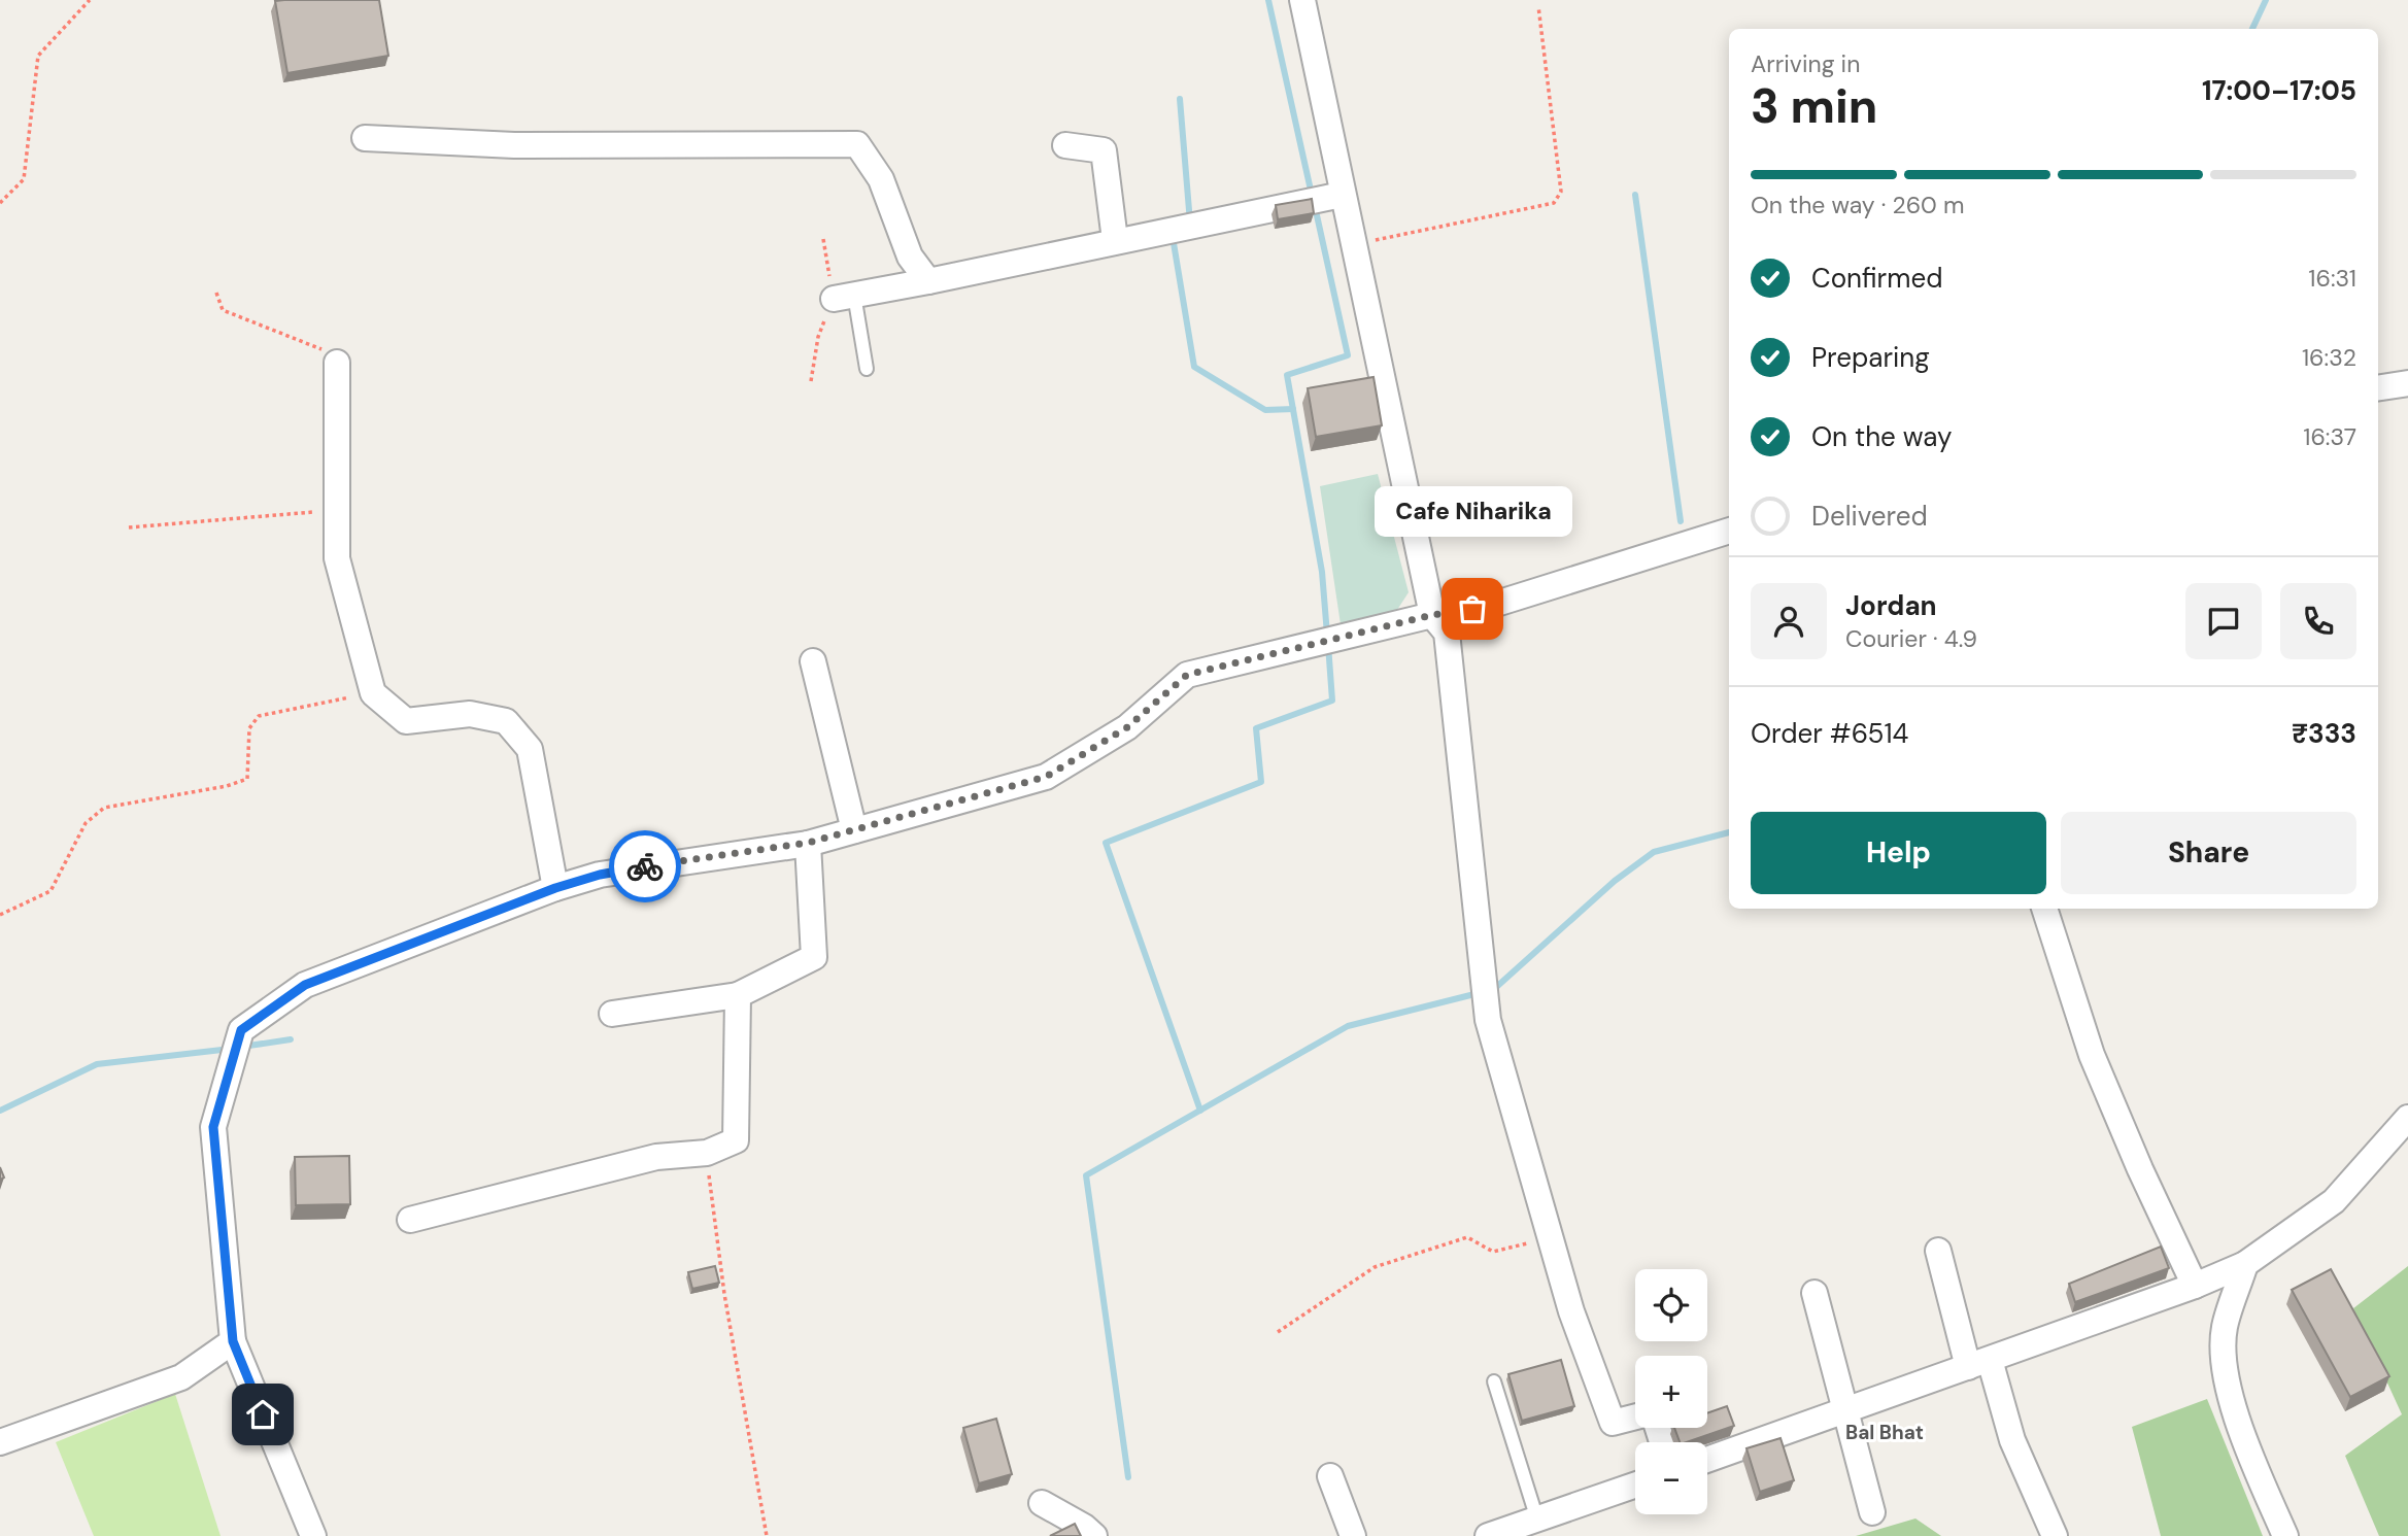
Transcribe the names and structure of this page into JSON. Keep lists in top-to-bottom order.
{
  "districts": ["Bal Bhat"],
  "places": ["Cafe Niharika"],
  "page": {
    "heading": ["3 min", "Arriving in", "17:00–17:05"],
    "panel": [
      "Jordan",
      "Courier · 4.9",
      "Order #6514",
      "₹333"
    ],
    "bar": "On the way · 260 m",
    "list": [
      ["Confirmed", "16:31"],
      ["Preparing", "16:32"],
      ["On the way", "16:37"],
      "Delivered"
    ],
    "bubble": "Cafe Niharika",
    "buttons": ["Help", "Share"],
    "map_buttons": ["+", "−"]
  }
}
